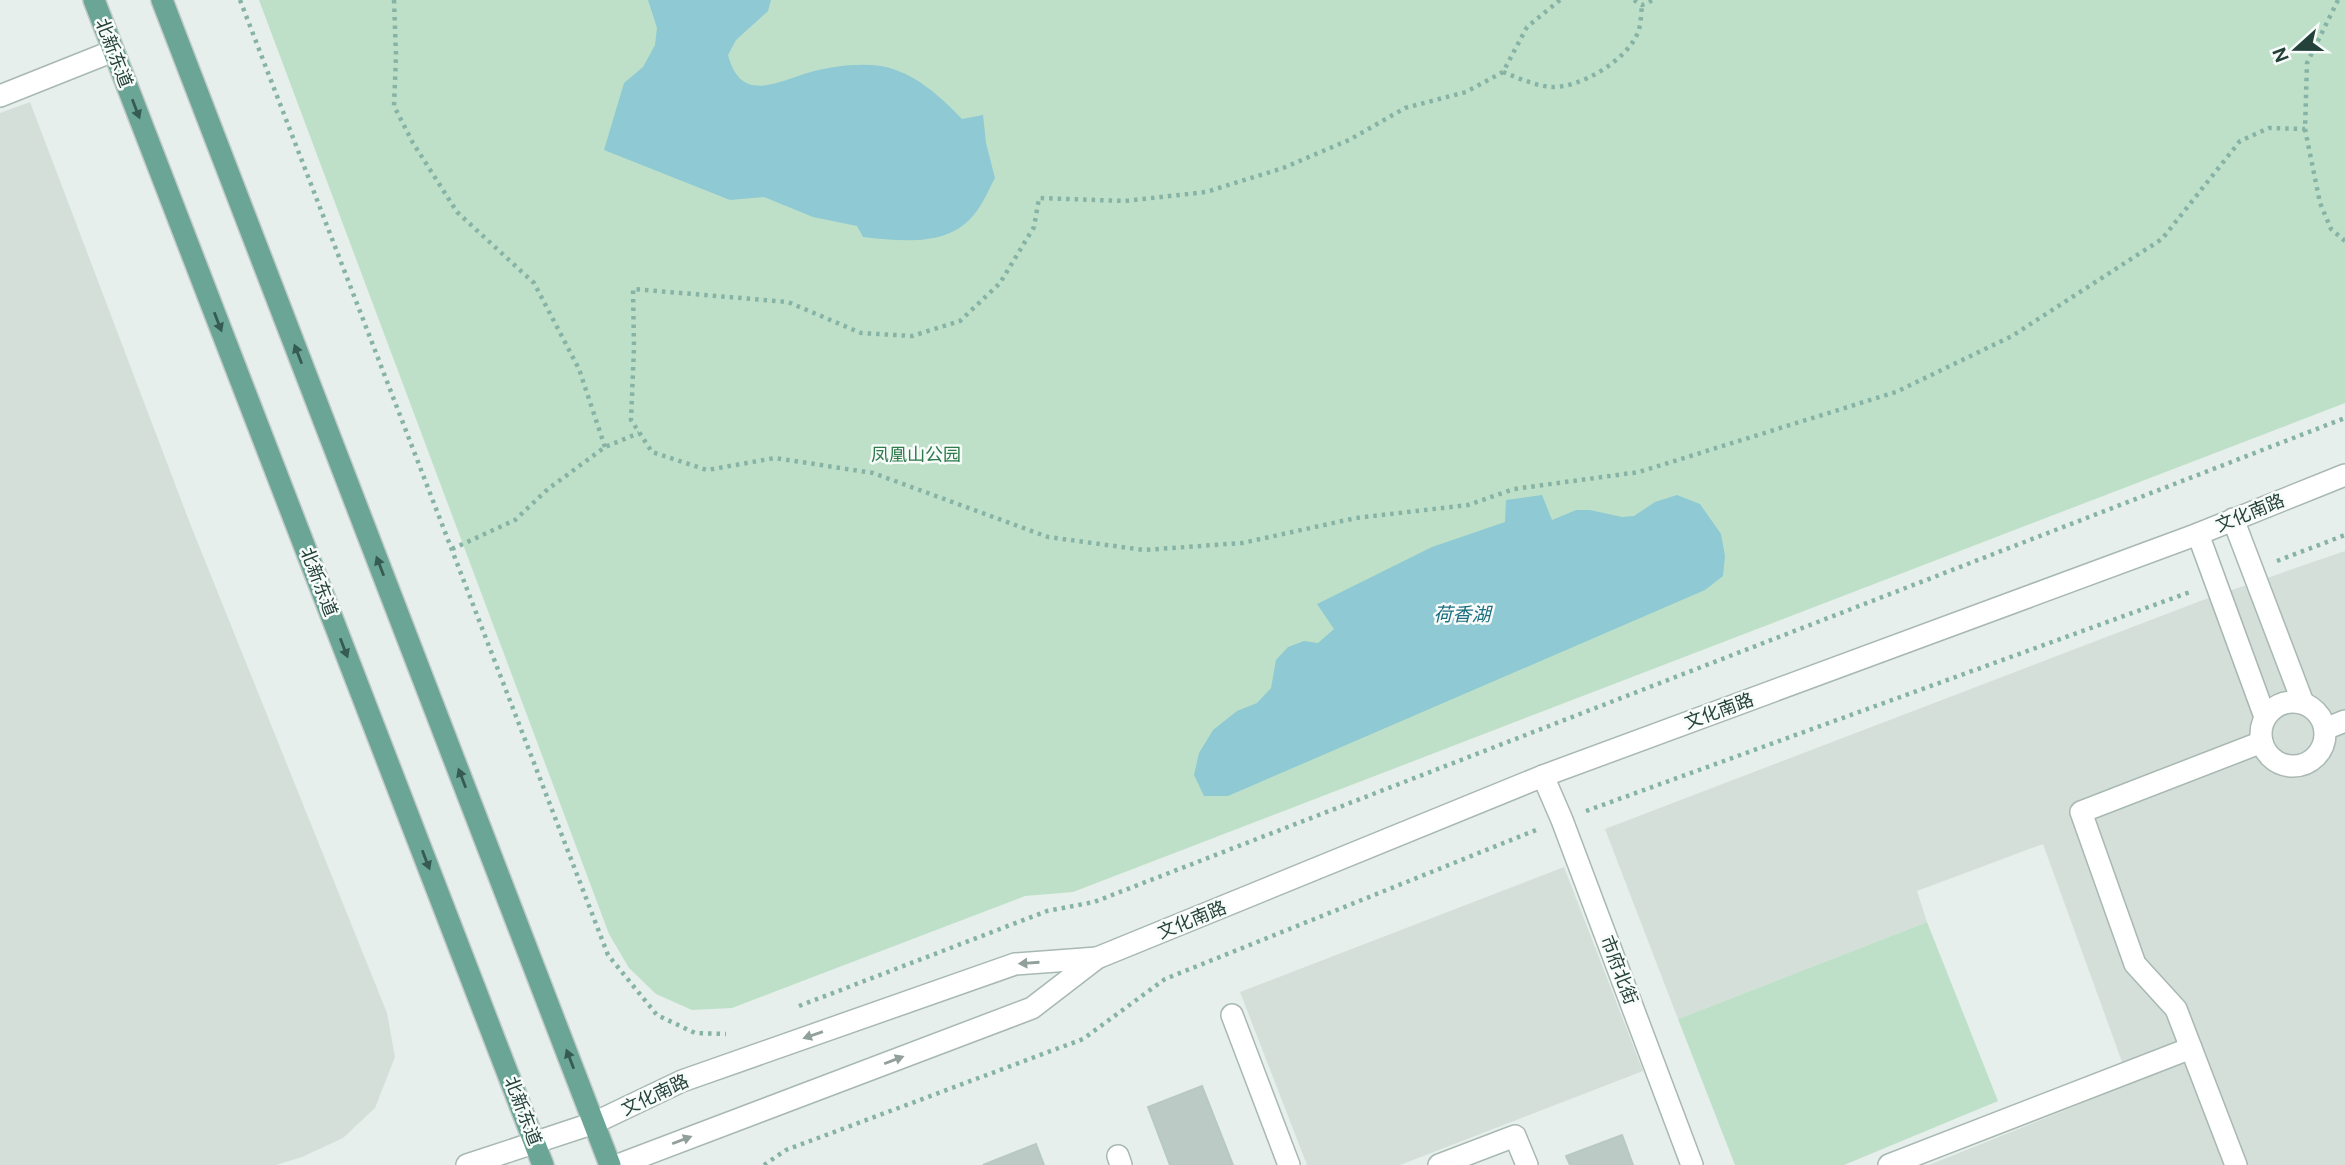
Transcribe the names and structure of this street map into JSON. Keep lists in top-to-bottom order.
{
  "streets": {
    "main road": ["北新东道"],
    "street": ["文化南路", "市府北街"]
  },
  "crossings": [
    ["北新东道", "文化南路"],
    ["文化南路", "市府北街"]
  ],
  "water": ["荷香湖"],
  "parks": ["凤凰山公园"],
  "north": "left"
}
